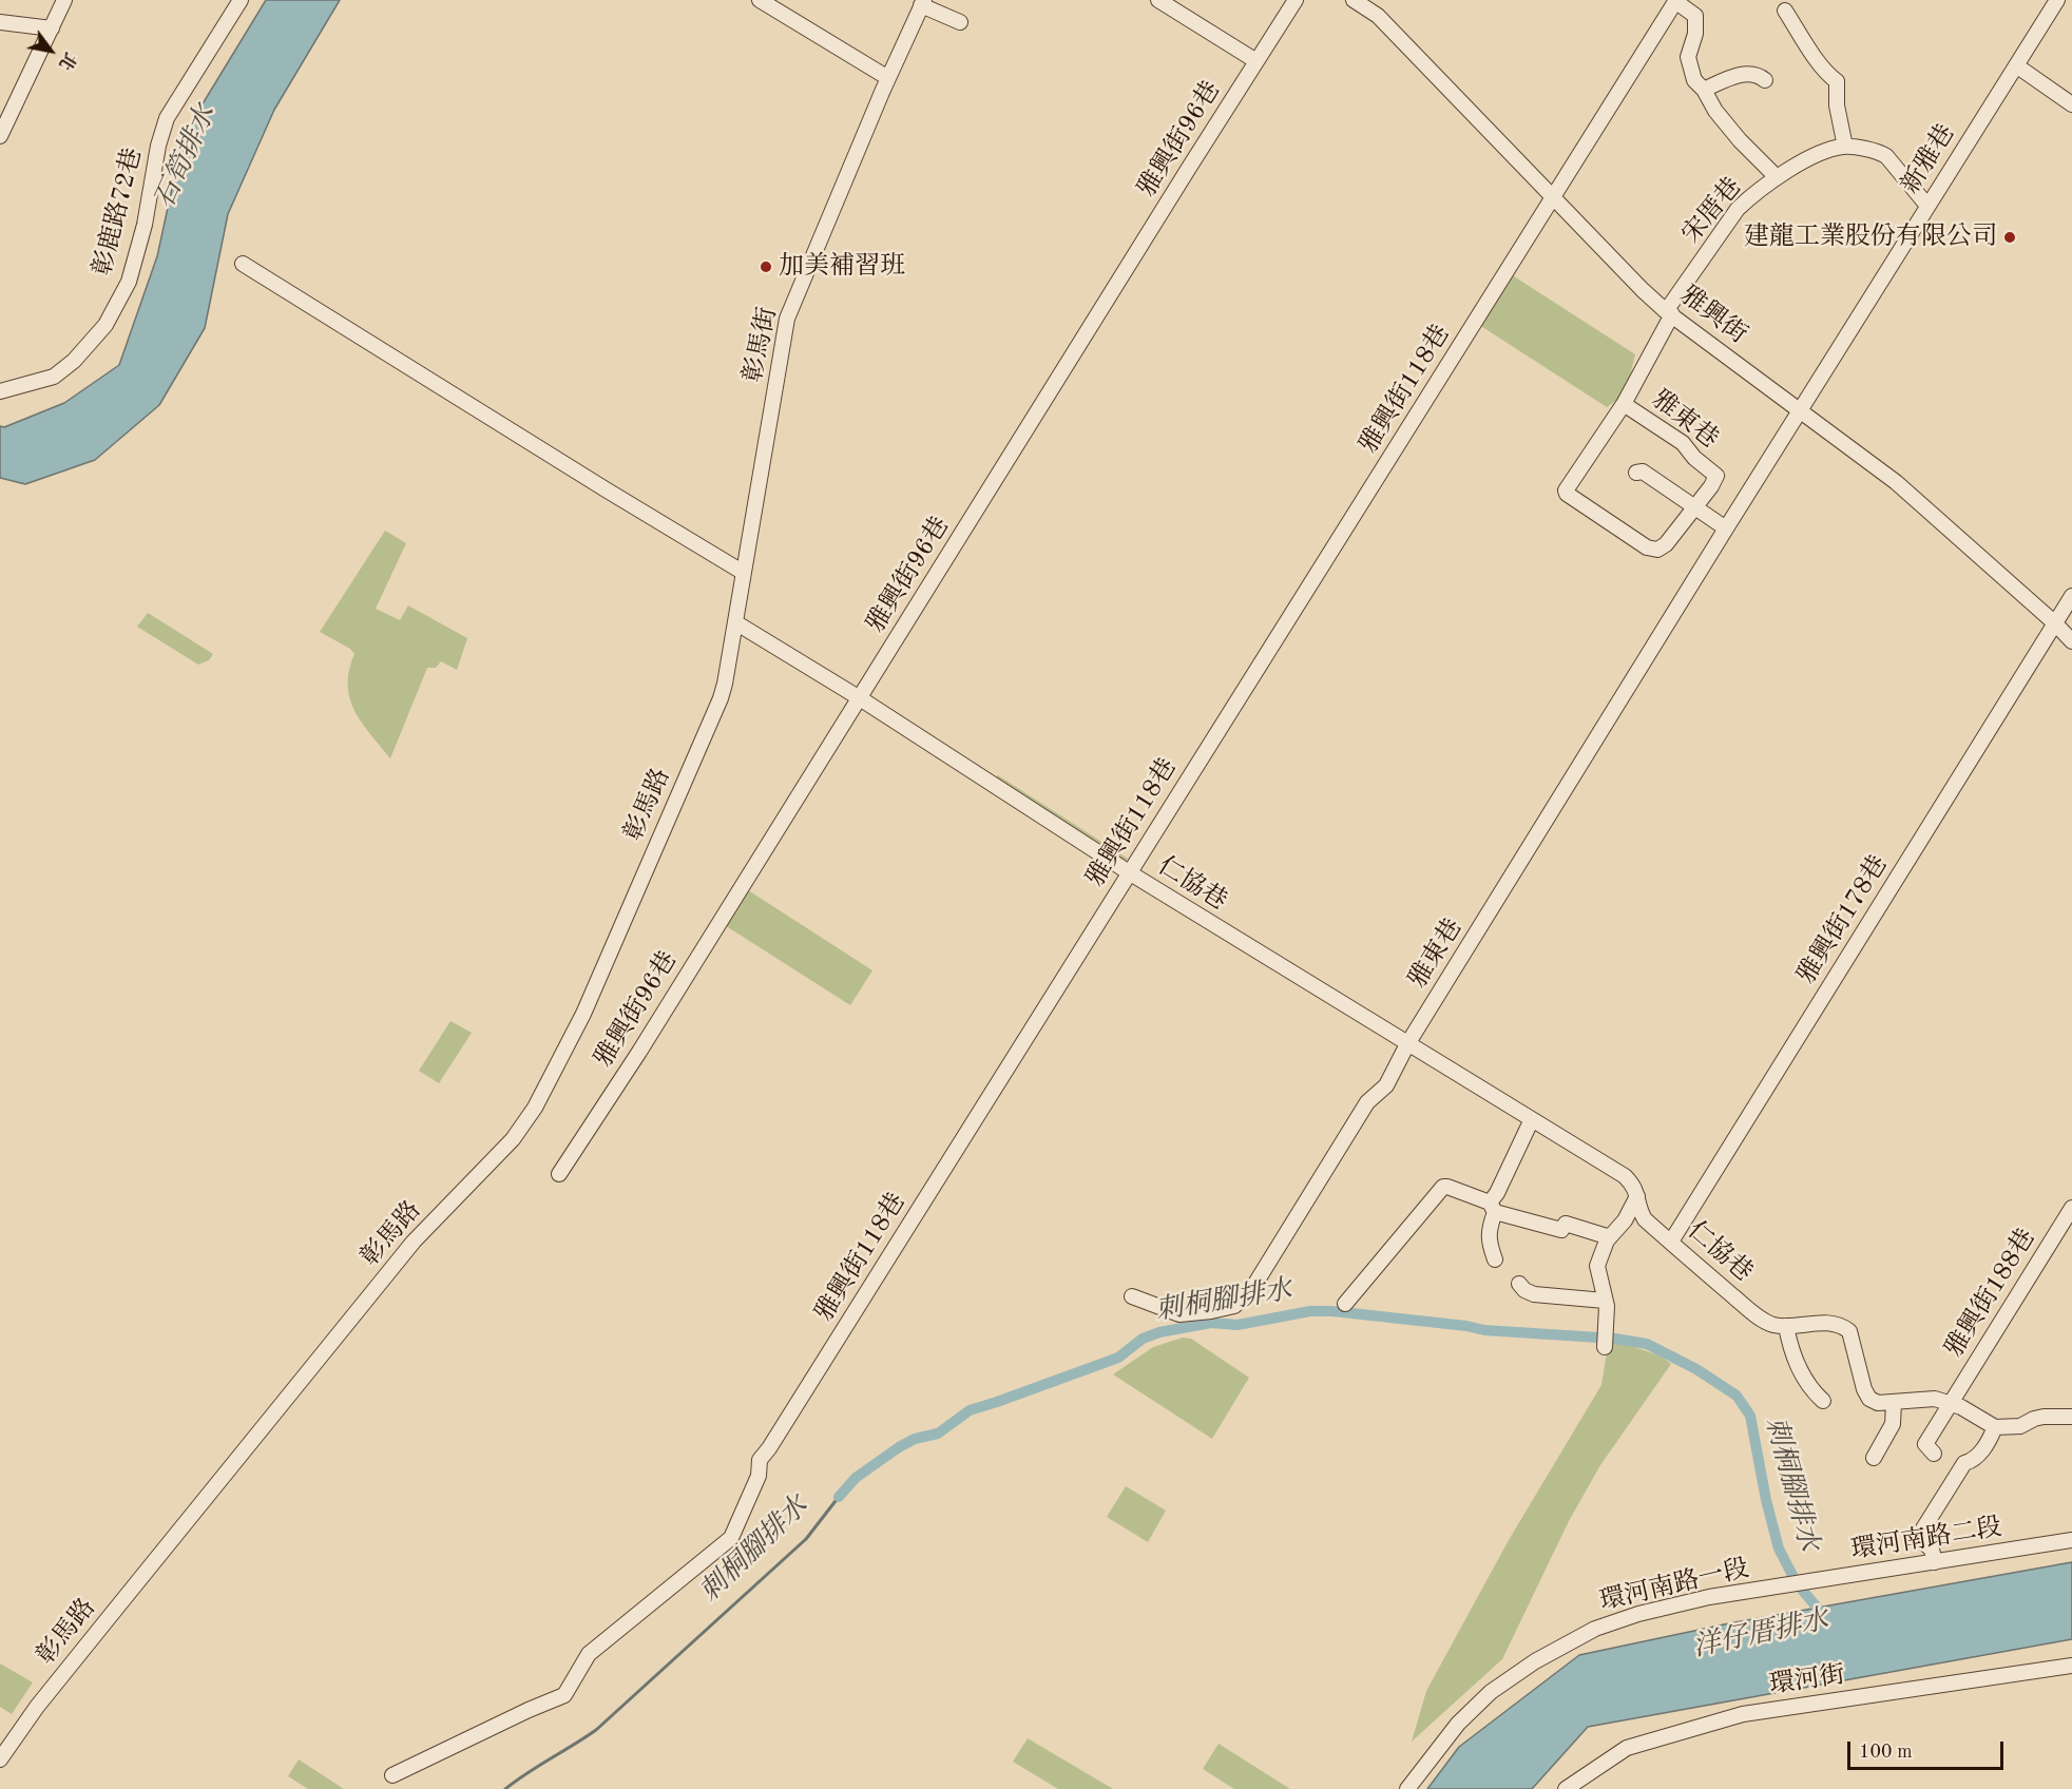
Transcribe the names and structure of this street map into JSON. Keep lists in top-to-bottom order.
{
  "streets": {
    "street": [
      "雅興街96巷",
      "新雅巷",
      "宋厝巷",
      "彰鹿路72巷",
      "雅興街",
      "彰馬街",
      "雅興街118巷",
      "雅東巷",
      "彰馬路",
      "仁協巷",
      "雅興街178巷",
      "雅興街188巷",
      "環河南路二段",
      "環河南路一段",
      "環河街"
    ]
  },
  "crossings": [
    ["雅興街96巷", "仁協巷"],
    ["新雅巷", "宋厝巷"],
    ["新雅巷", "雅興街"],
    ["新雅巷", "雅東巷"],
    ["宋厝巷", "雅興街"],
    ["宋厝巷", "雅東巷"],
    ["雅興街", "雅興街118巷"],
    ["雅興街", "雅東巷"],
    ["雅興街", "雅興街178巷"],
    ["彰馬街", "彰馬路"],
    ["彰馬街", "仁協巷"],
    ["雅興街118巷", "仁協巷"],
    ["雅東巷", "仁協巷"],
    ["仁協巷", "雅興街178巷"],
    ["仁協巷", "雅興街188巷"],
    ["環河南路二段", "環河南路一段"]
  ],
  "water": ["石筍排水", "刺桐腳排水", "洋仔厝排水"],
  "places": ["建龍工業股份有限公司", "加美補習班"],
  "scale_bar": "100 m",
  "north": "bottom right"
}
